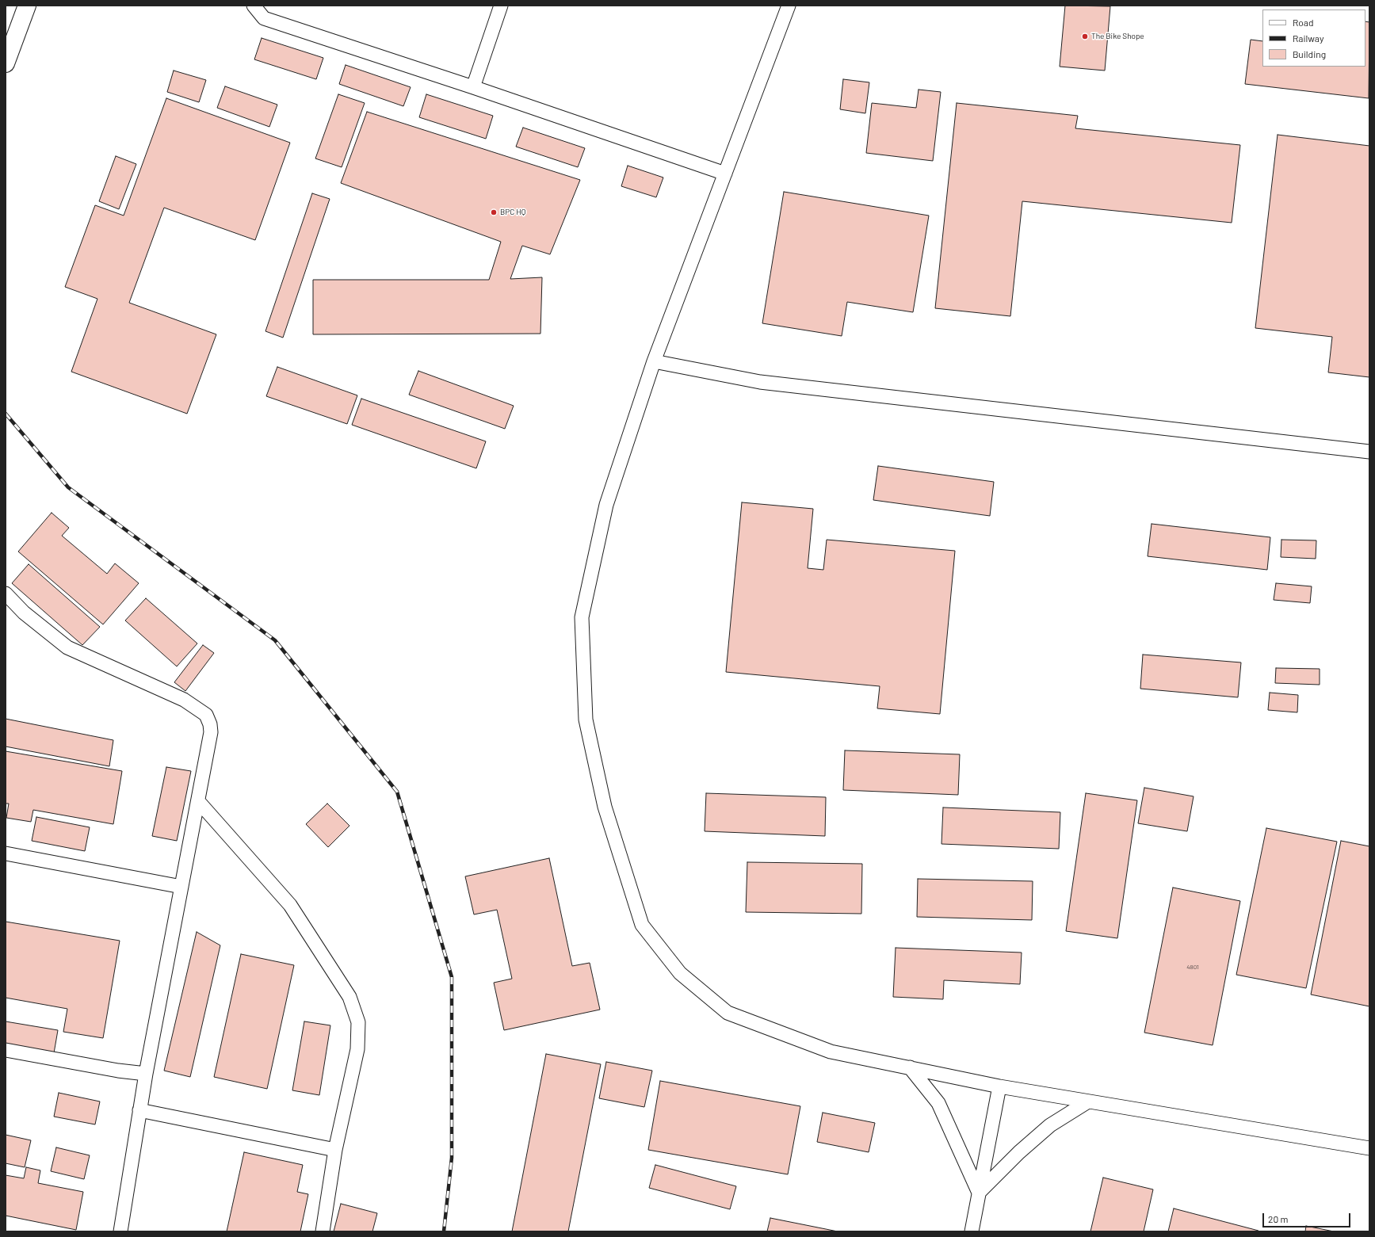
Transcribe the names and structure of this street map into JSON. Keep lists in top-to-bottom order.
{
  "places": ["The Bike Shope", "BPC HQ"],
  "house_numbers": ["4801"],
  "legend": ["Road", "Railway", "Building"],
  "scale_bar": "20 m"
}
